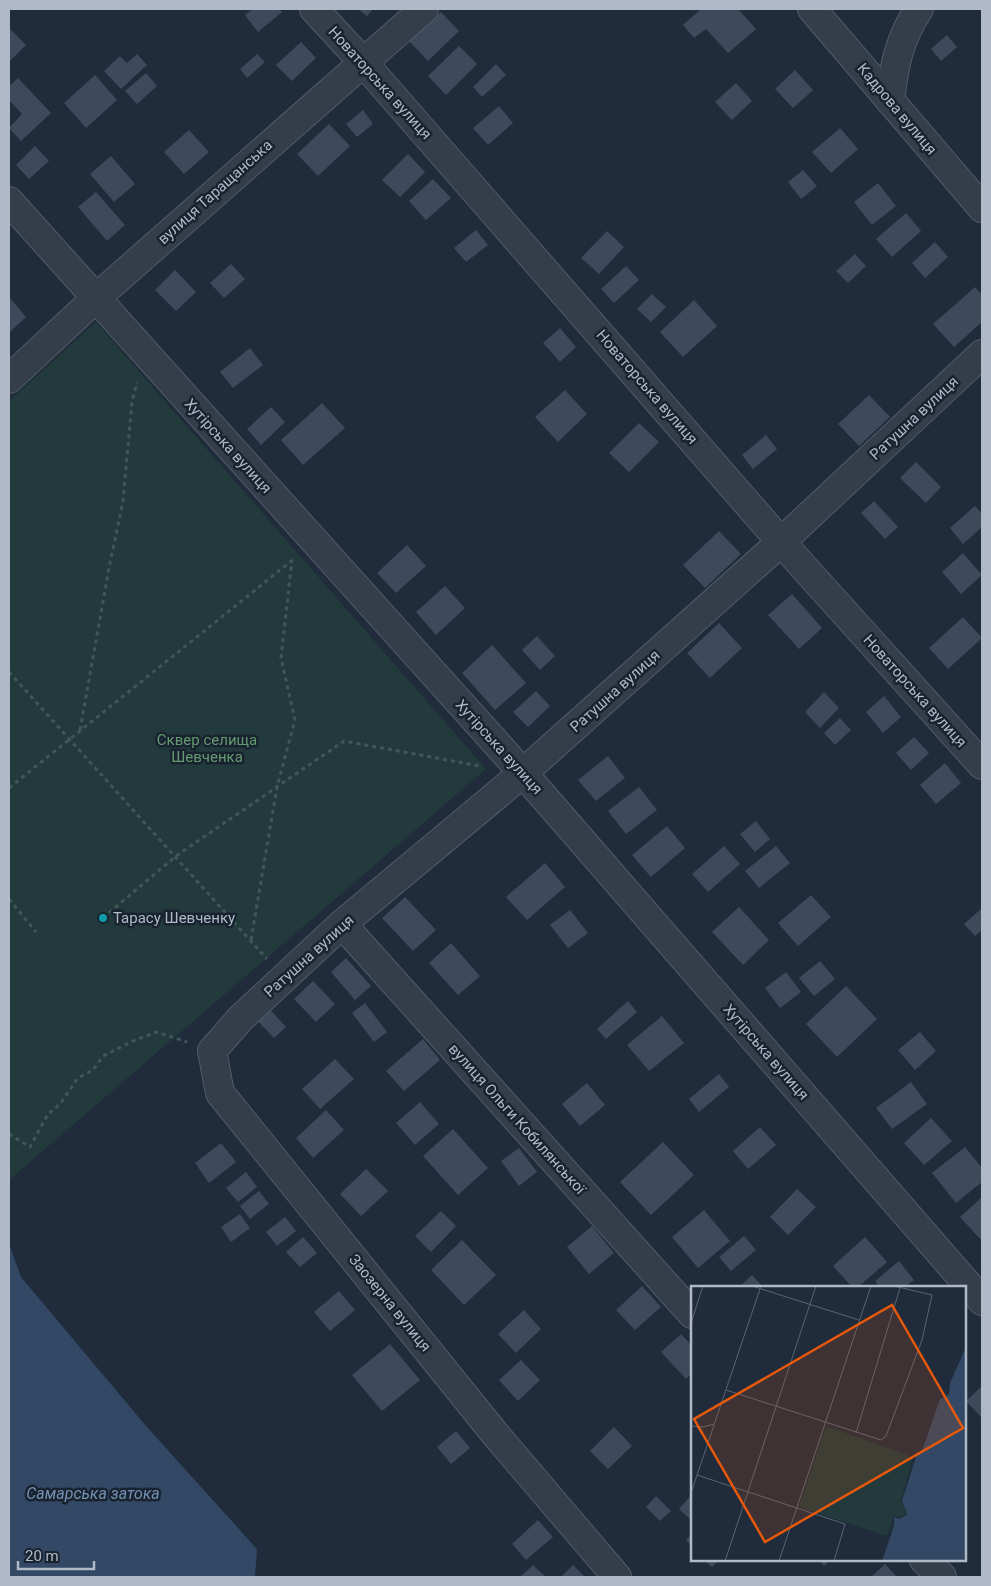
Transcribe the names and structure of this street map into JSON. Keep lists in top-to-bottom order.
{
  "streets": {
    "street": [
      "Новаторська вулиця",
      "Кадрова вулиця",
      "вулиця Таращанська",
      "Ратушна вулиця",
      "Хутірська вулиця",
      "вулиця Ольги Кобилянської",
      "Заозерна вулиця"
    ]
  },
  "crossings": [
    ["Новаторська вулиця", "вулиця Таращанська"],
    ["Новаторська вулиця", "Ратушна вулиця"],
    ["вулиця Таращанська", "Хутірська вулиця"],
    ["Ратушна вулиця", "Хутірська вулиця"],
    ["Ратушна вулиця", "вулиця Ольги Кобилянської"],
    ["Ратушна вулиця", "Заозерна вулиця"]
  ],
  "water": ["Самарська затока"],
  "parks": ["Сквер селища Шевченка"],
  "places": ["Тарасу Шевченку"],
  "scale_bar": "20 m"
}
